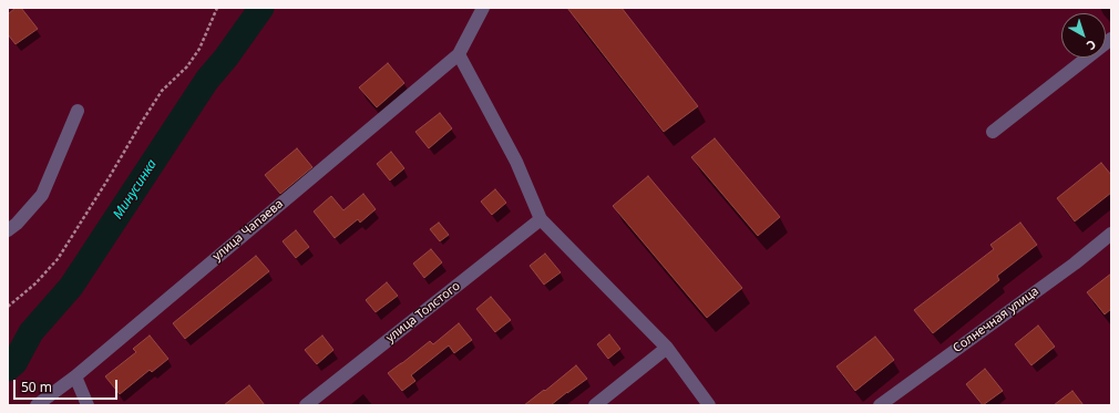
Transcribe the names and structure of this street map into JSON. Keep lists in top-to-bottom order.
{
  "streets": {
    "street": ["улица Чапаева", "улица Толстого", "Солнечная улица"]
  },
  "water": ["Минусинка"],
  "scale_bar": "50 m",
  "north": "bottom right"
}
